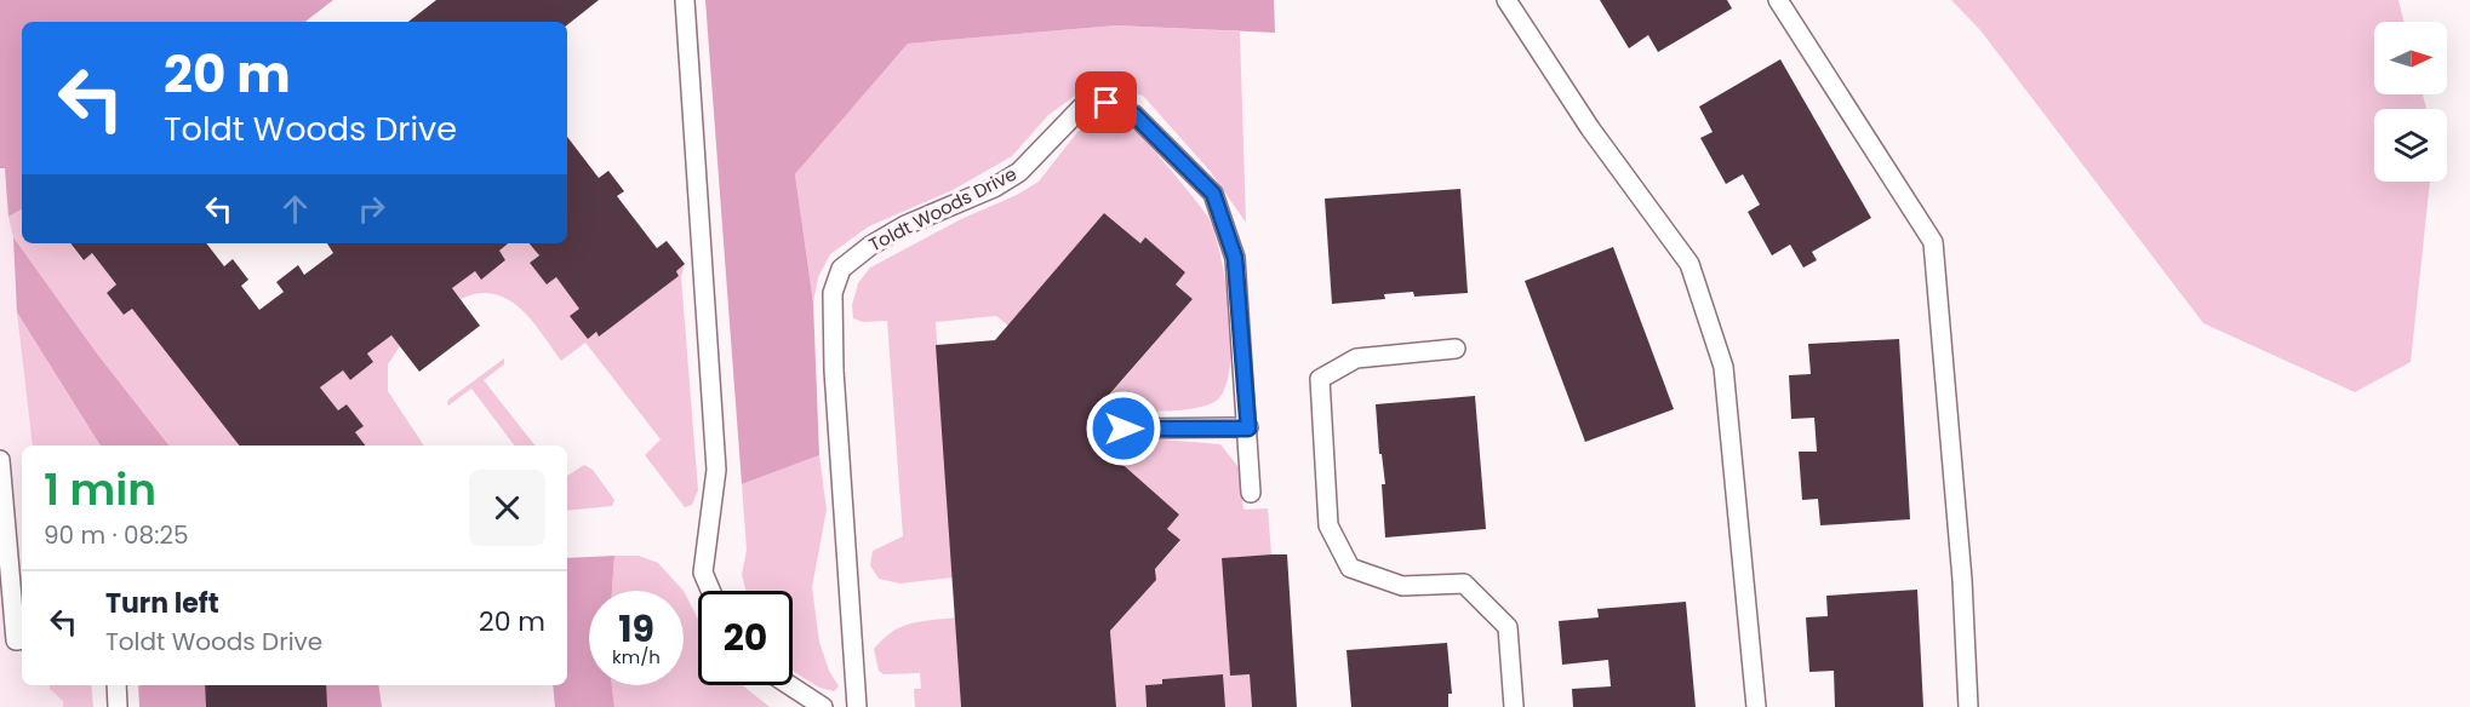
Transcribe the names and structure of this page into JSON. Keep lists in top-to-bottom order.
{
  "streets": {
    "lane": ["Toldt Woods Drive"]
  },
  "north": "right",
  "page": {
    "turn": ["20 m", "Toldt Woods Drive"],
    "heading": ["1 min", "90 m · 08:25"],
    "list": [
      {
        "name": "Turn left",
        "note": "Toldt Woods Drive",
        "value": "20 m"
      }
    ],
    "speed": "19 km/h",
    "limit": "20"
  }
}
